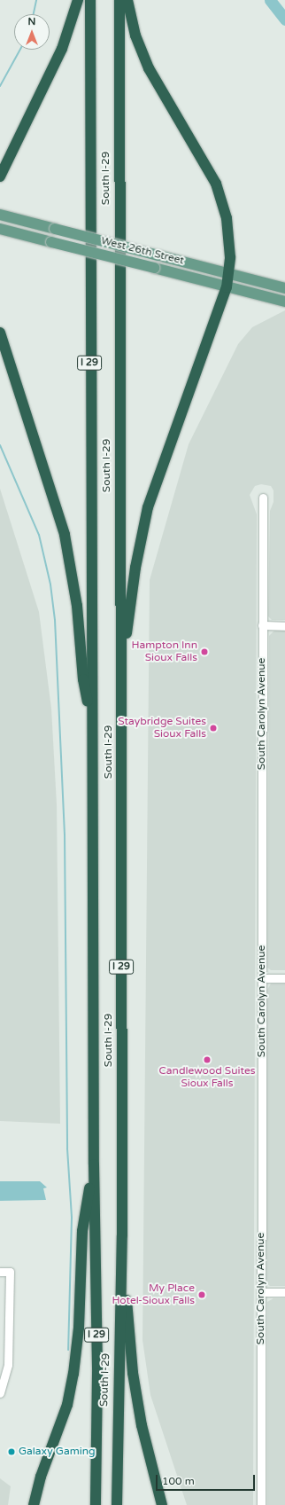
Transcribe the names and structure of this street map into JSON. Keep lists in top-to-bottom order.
{
  "streets": {
    "highway": ["South I-29", "I 29"],
    "main road": ["West 26th Street"],
    "street": ["South Carolyn Avenue"]
  },
  "places": [
    "Hampton Inn Sioux Falls",
    "Staybridge Suites Sioux Falls",
    "Candlewood Suites Sioux Falls",
    "My Place Hotel-Sioux Falls",
    "Galaxy Gaming"
  ],
  "scale_bar": "100 m",
  "north": "top"
}
